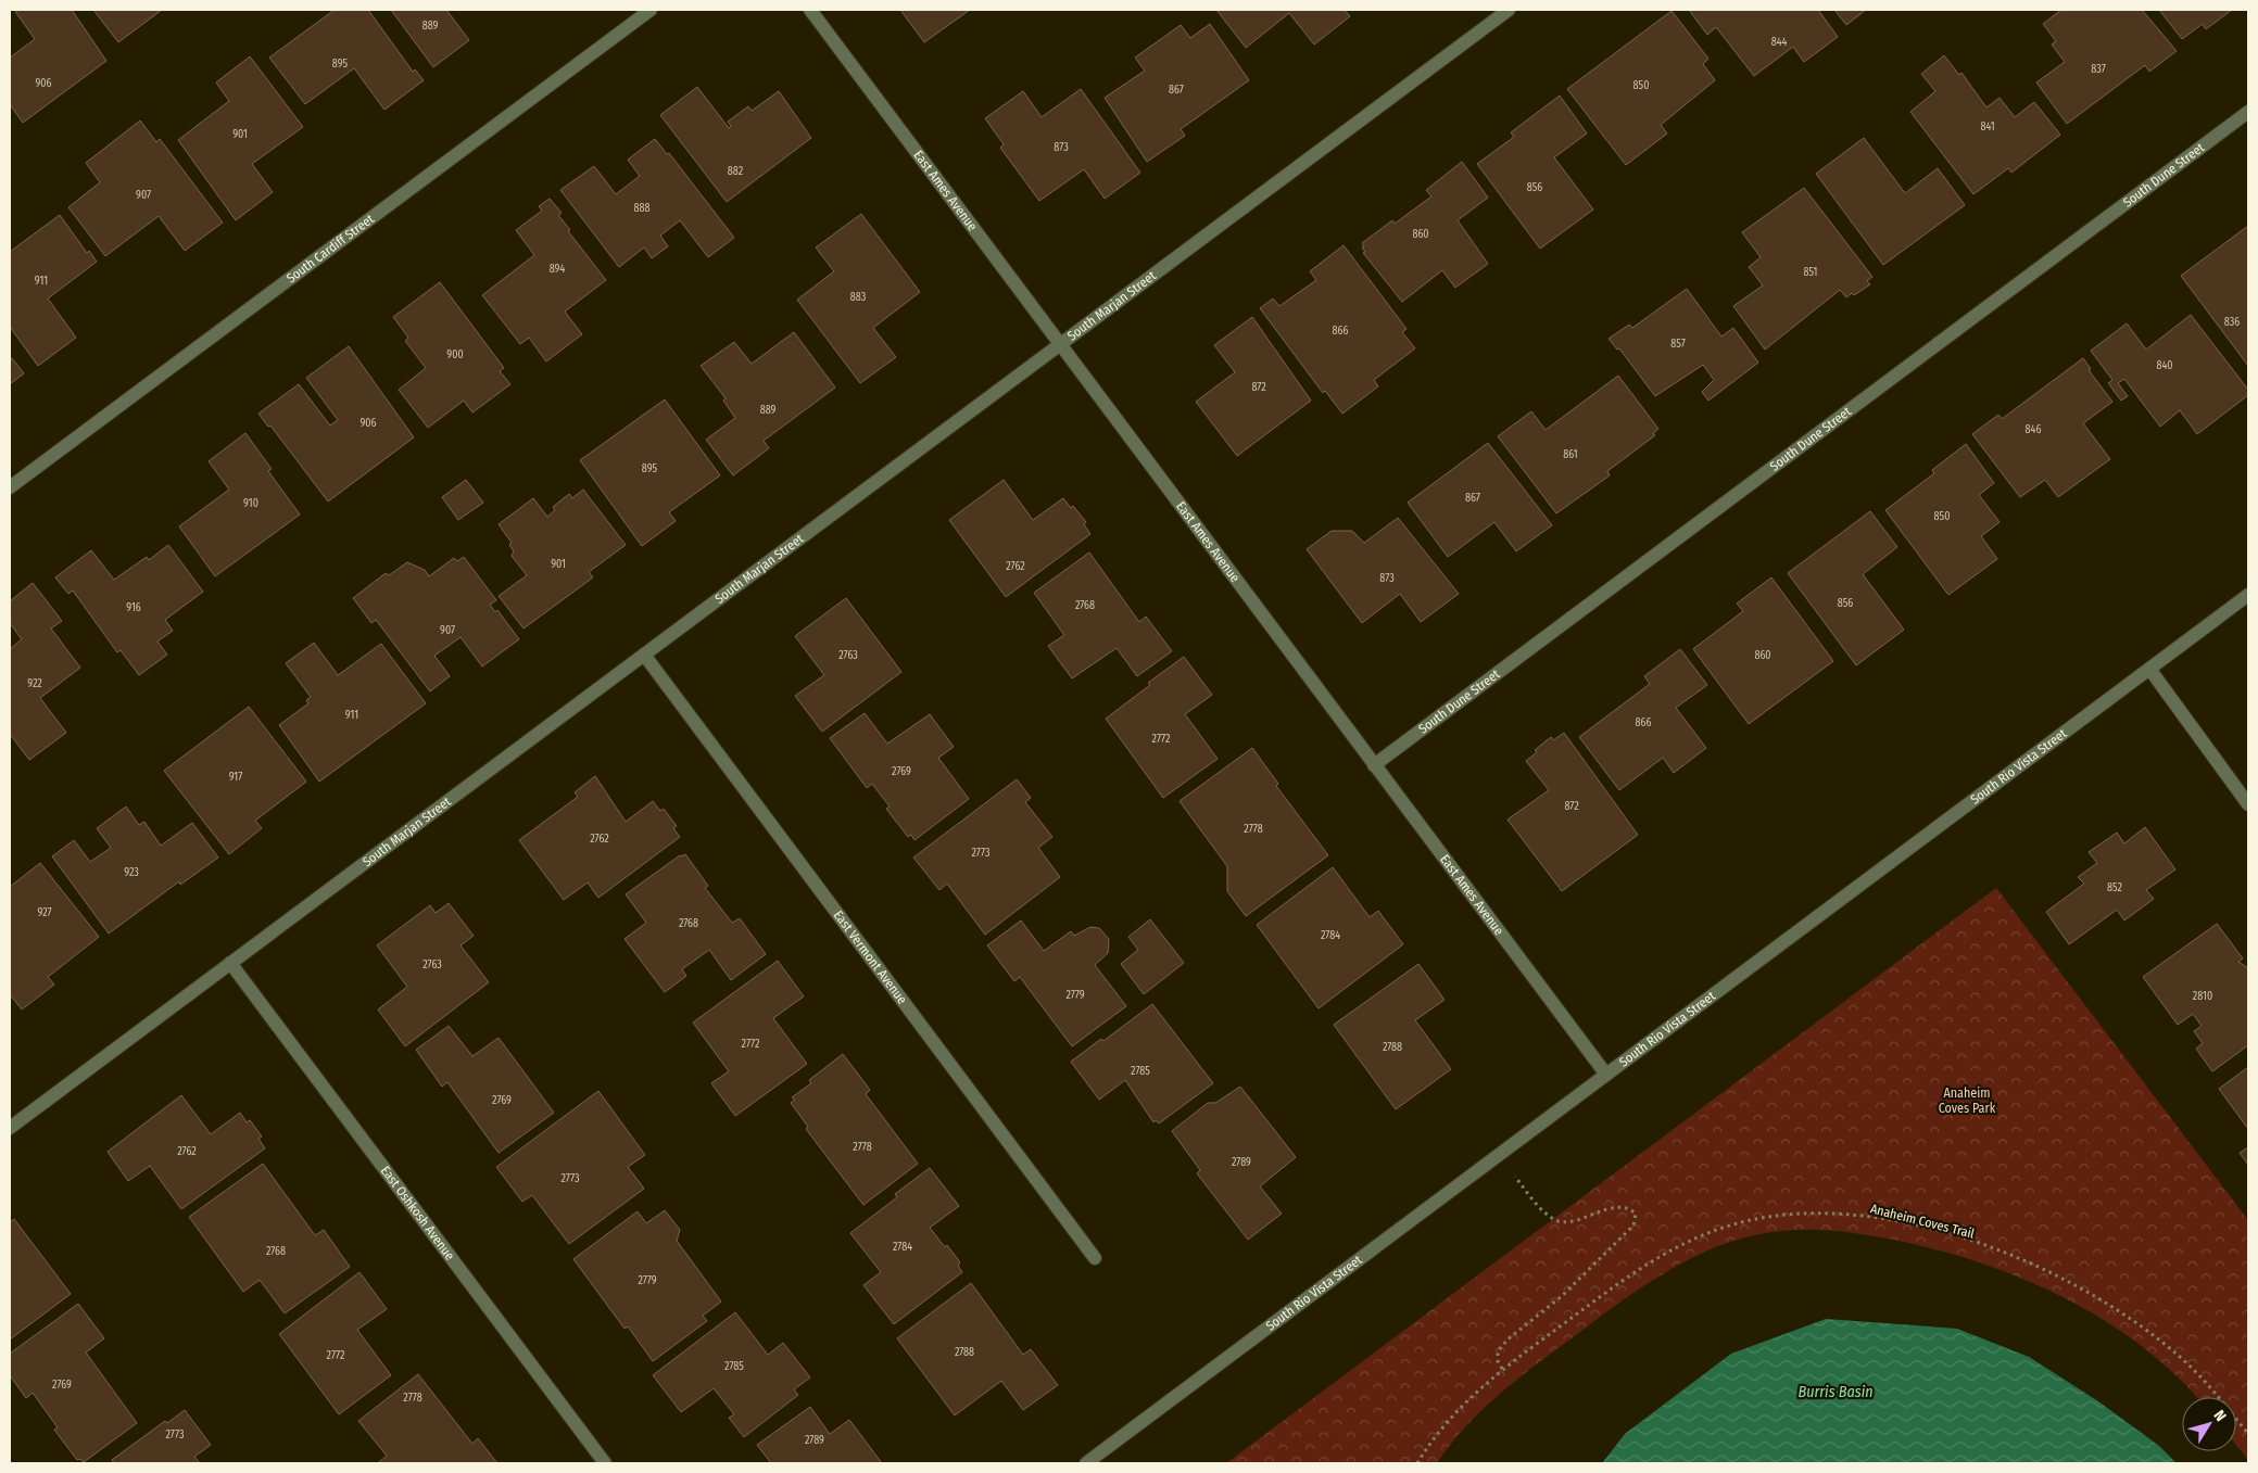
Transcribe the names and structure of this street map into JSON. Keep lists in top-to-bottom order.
{
  "streets": {
    "street": [
      "South Dune Street",
      "East Ames Avenue",
      "South Cardiff Street",
      "South Marjan Street",
      "South Rio Vista Street",
      "East Vermont Avenue",
      "East Oshkosh Avenue"
    ],
    "path": ["Anaheim Coves Trail"]
  },
  "crossings": [
    ["South Dune Street", "East Ames Avenue"],
    ["East Ames Avenue", "South Marjan Street"],
    ["East Ames Avenue", "South Rio Vista Street"],
    ["South Marjan Street", "East Vermont Avenue"],
    ["South Marjan Street", "East Oshkosh Avenue"]
  ],
  "water": ["Burris Basin"],
  "parks": ["Anaheim Coves Park"],
  "house_numbers": [
    "889",
    "844",
    "895",
    "837",
    "906",
    "850",
    "867",
    "841",
    "901",
    "873",
    "882",
    "856",
    "907",
    "888",
    "860",
    "894",
    "851",
    "911",
    "883",
    "836",
    "866",
    "857",
    "900",
    "840",
    "872",
    "889",
    "906",
    "846",
    "861",
    "895",
    "867",
    "910",
    "850",
    "901",
    "2762",
    "873",
    "856",
    "2768",
    "916",
    "907",
    "2763",
    "860",
    "922",
    "911",
    "866",
    "2772",
    "2769",
    "917",
    "872",
    "2778",
    "2762",
    "2773",
    "923",
    "852",
    "927",
    "2768",
    "2784",
    "2763",
    "2779",
    "2810",
    "2772",
    "2788",
    "2785",
    "2769",
    "2778",
    "2762",
    "2789",
    "2773",
    "2784",
    "2768",
    "2779",
    "2788",
    "2772",
    "2785",
    "2769",
    "2778",
    "2773",
    "2789"
  ],
  "north": "top right"
}
